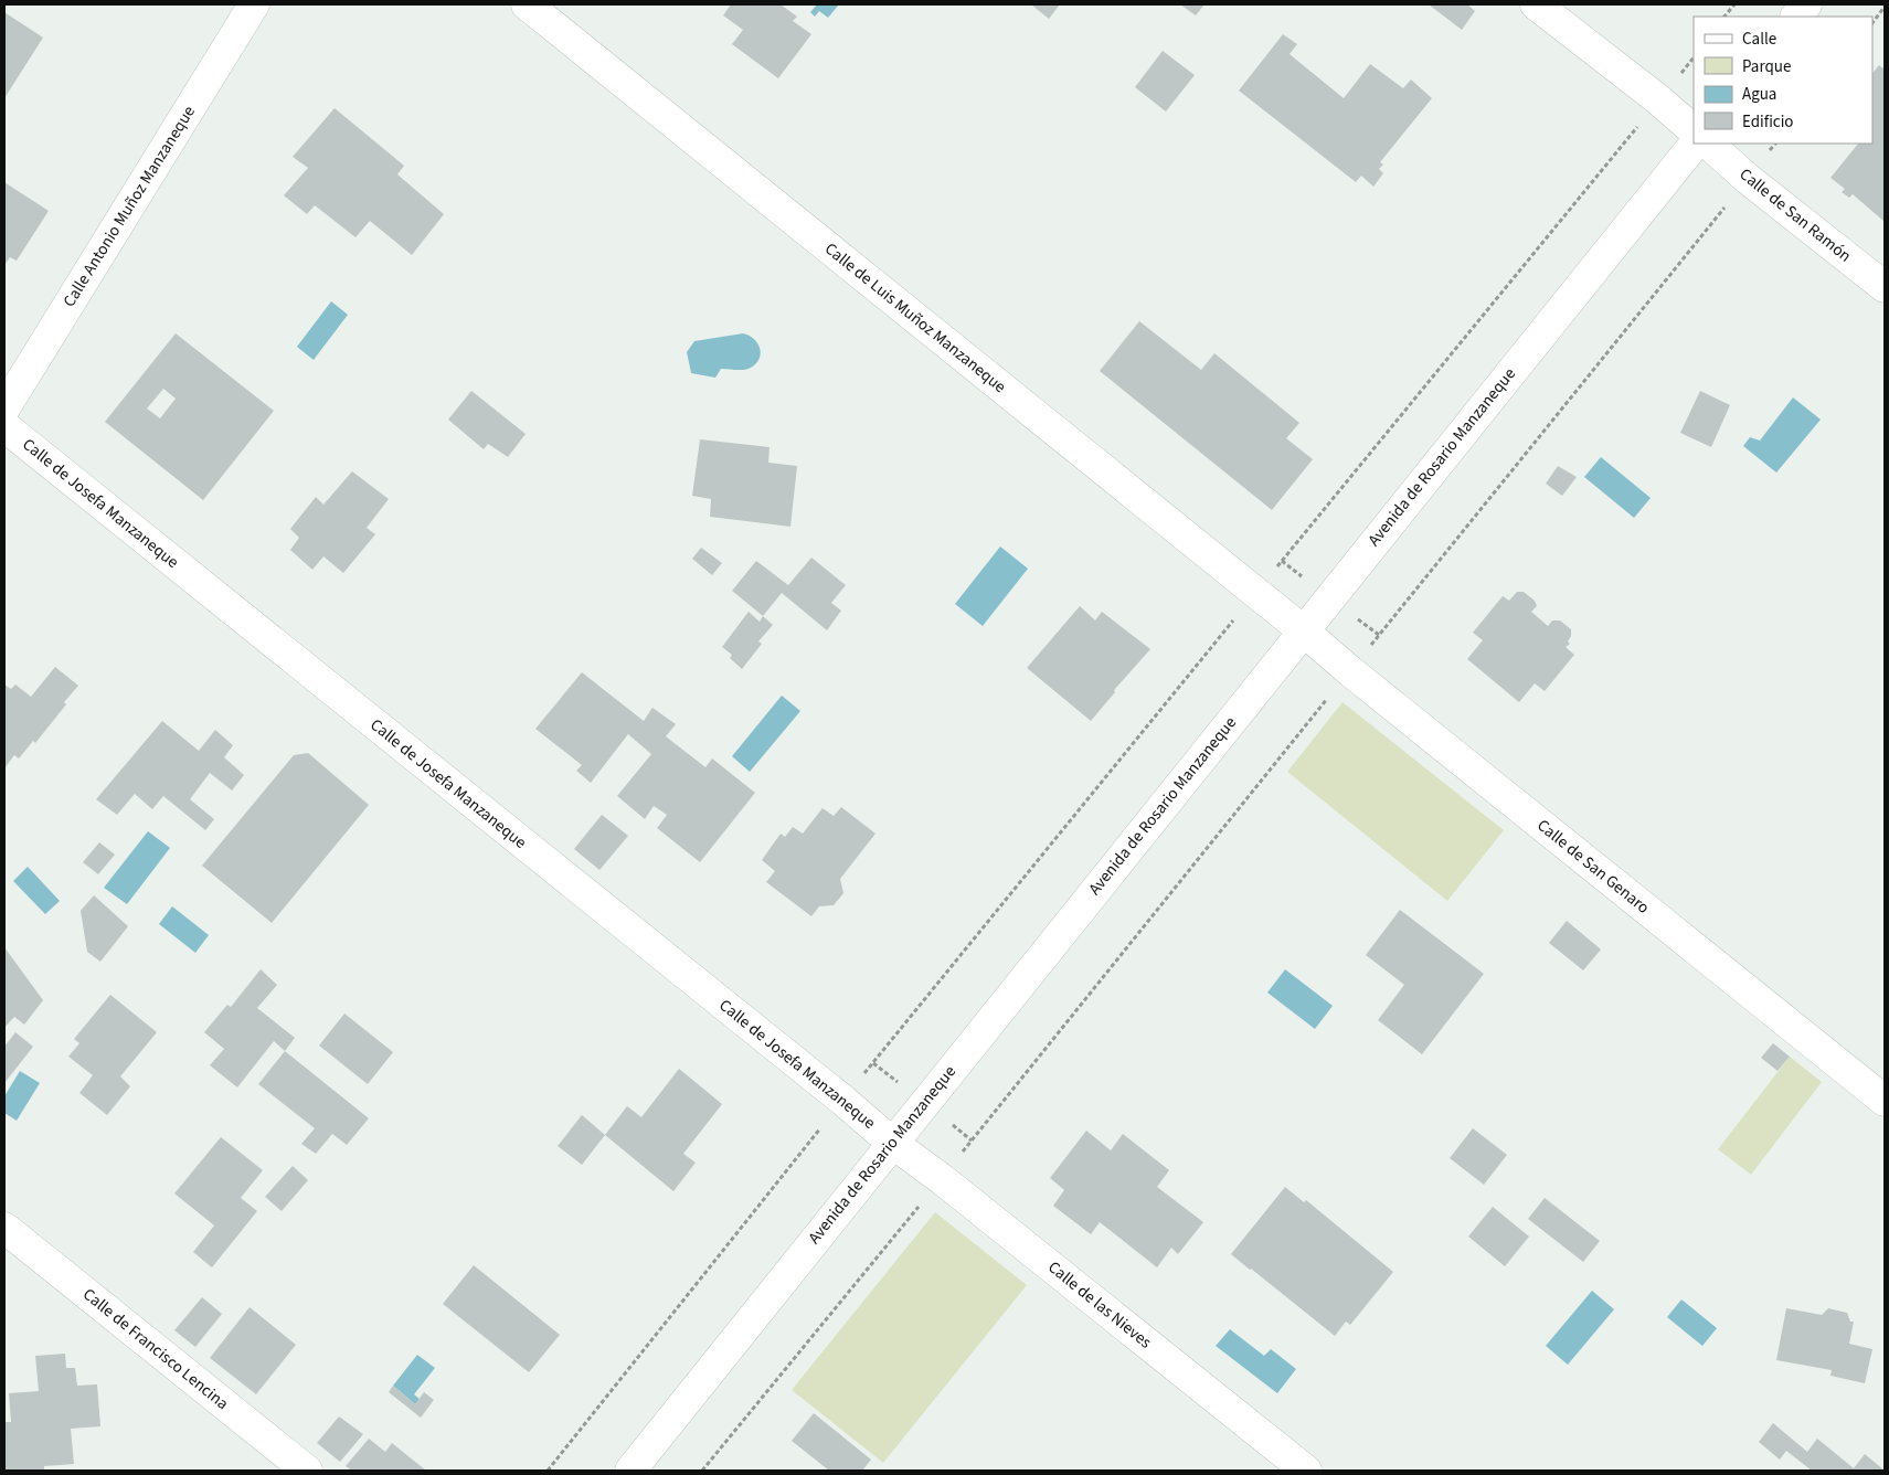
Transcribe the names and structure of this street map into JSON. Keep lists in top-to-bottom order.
{
  "streets": {
    "street": [
      "Calle Antonio Muñoz Manzaneque",
      "Calle de San Ramón",
      "Calle de Luis Muñoz Manzaneque",
      "Avenida de Rosario Manzaneque",
      "Calle de Josefa Manzaneque",
      "Calle de San Genaro",
      "Calle de las Nieves",
      "Calle de Francisco Lencina"
    ]
  },
  "crossings": [
    ["Calle de Luis Muñoz Manzaneque", "Avenida de Rosario Manzaneque"],
    ["Calle de Luis Muñoz Manzaneque", "Calle de San Genaro"],
    ["Avenida de Rosario Manzaneque", "Calle de Josefa Manzaneque"],
    ["Avenida de Rosario Manzaneque", "Calle de San Genaro"],
    ["Avenida de Rosario Manzaneque", "Calle de las Nieves"],
    ["Calle de Josefa Manzaneque", "Calle de las Nieves"]
  ],
  "legend": [
    "Calle",
    "Parque",
    "Agua",
    "Edificio"
  ]
}
